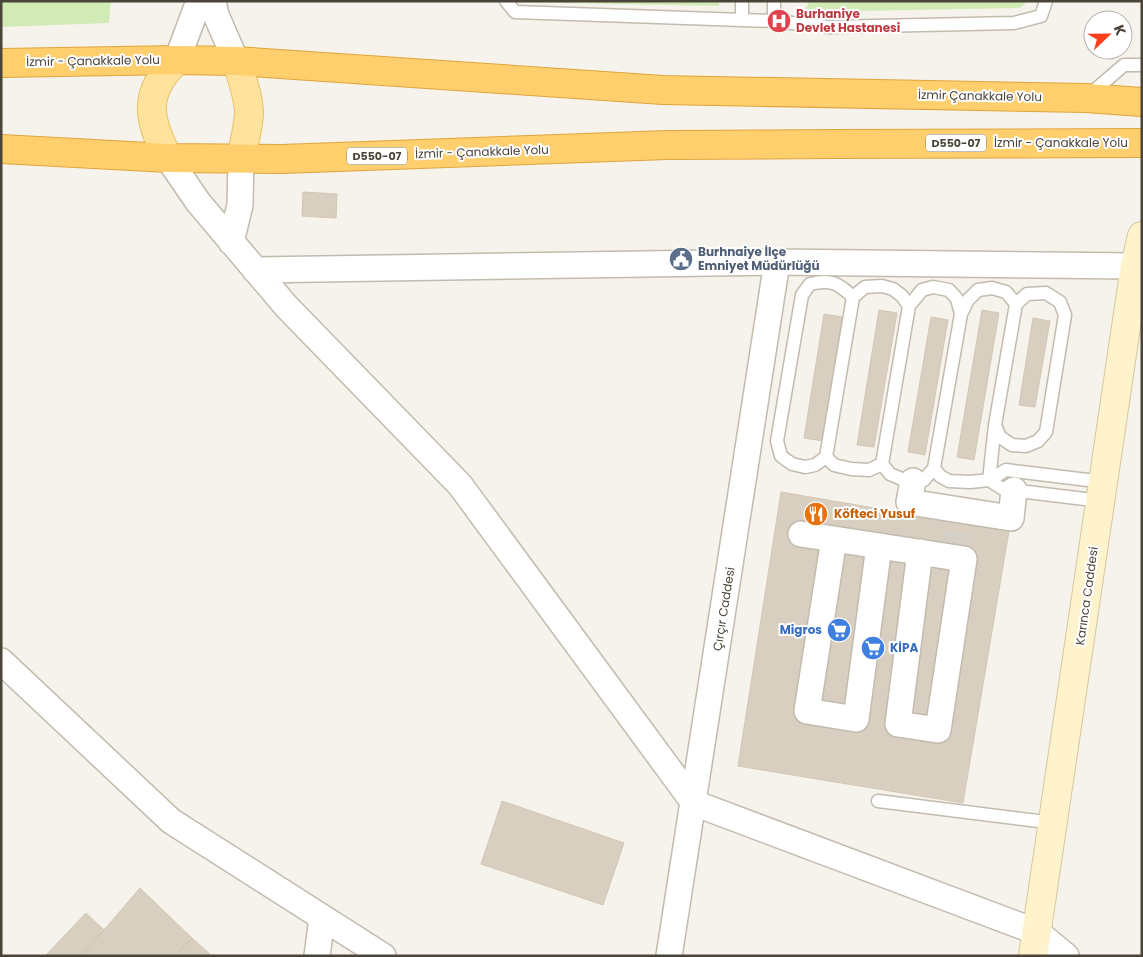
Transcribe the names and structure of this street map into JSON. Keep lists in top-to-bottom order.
{
  "streets": {
    "highway": ["İzmir - Çanakkale Yolu", "İzmir Çanakkale Yolu", "D550-07"],
    "street": ["Karınca Caddesi", "Çırçır Caddesi"]
  },
  "crossings": [
    ["İzmir - Çanakkale Yolu", "İzmir Çanakkale Yolu"]
  ],
  "places": {
    "hospital": ["Burhaniye Devlet Hastanesi"],
    "public building": ["Burhnaiye İlçe Emniyet Müdürlüğü"],
    "restaurant": ["Köfteci Yusuf"],
    "supermarket": ["Migros", "KİPA"]
  },
  "north": "right"
}
